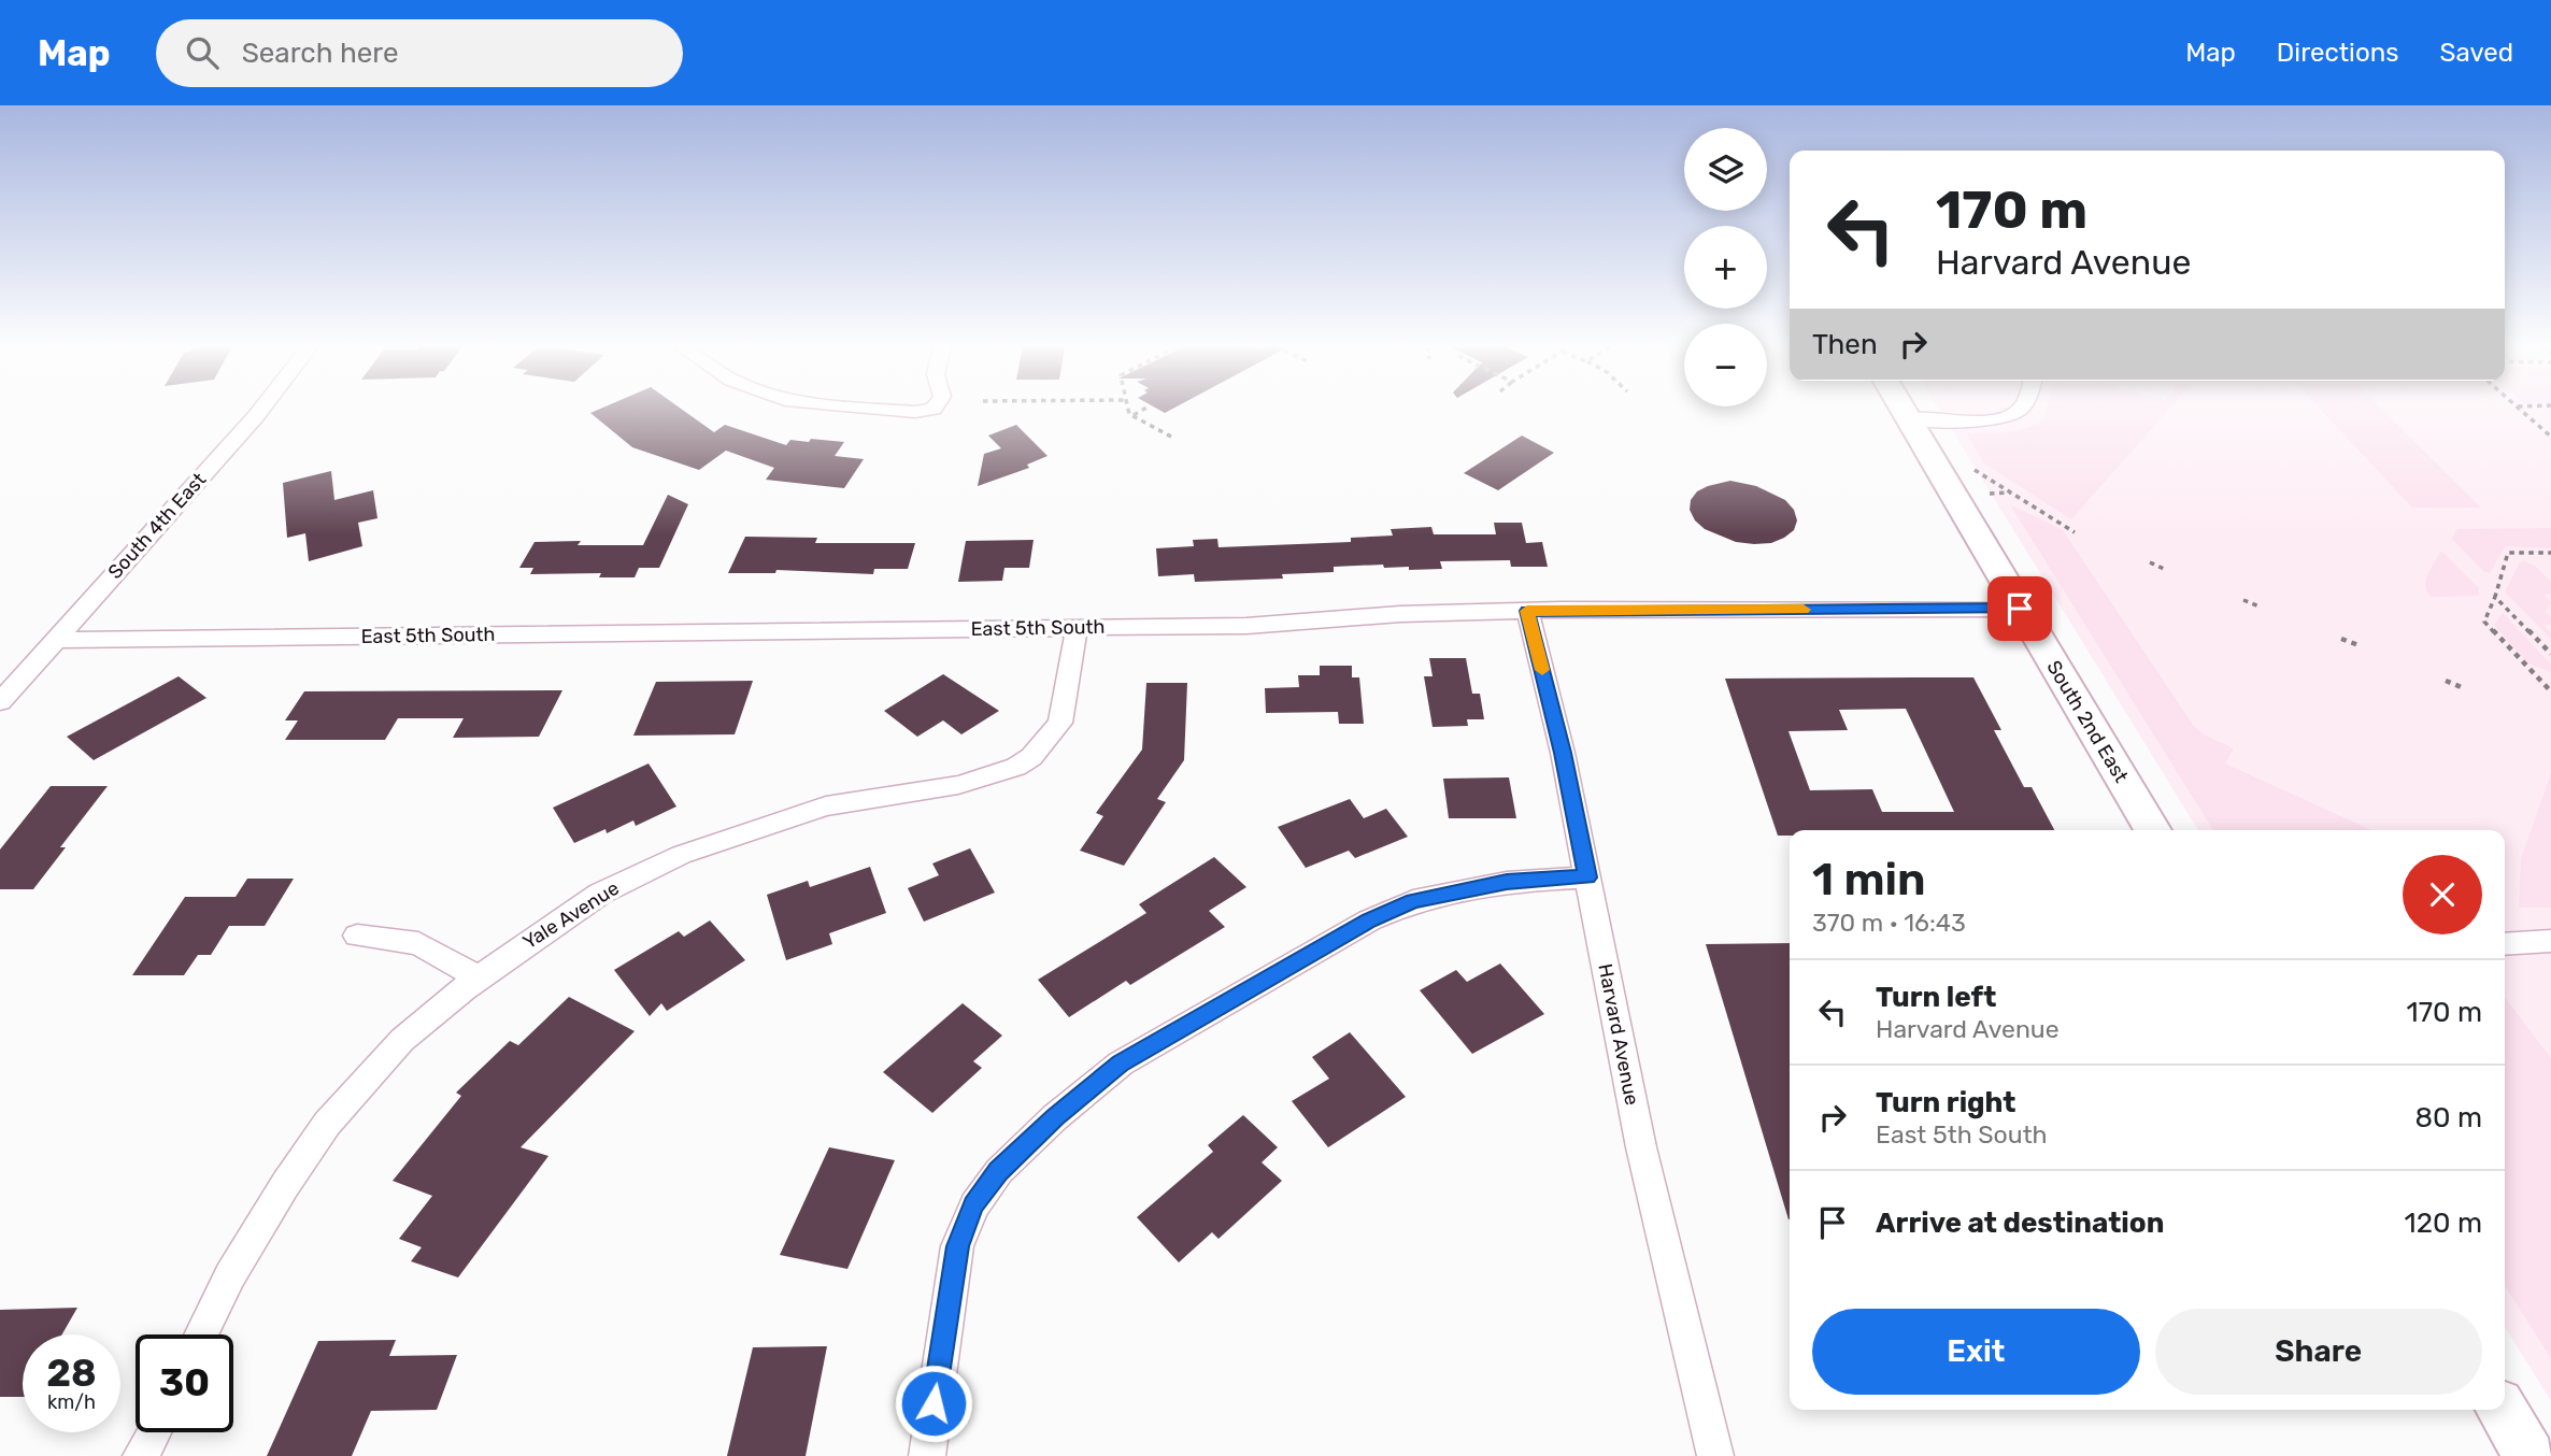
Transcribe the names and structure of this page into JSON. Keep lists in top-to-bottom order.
{
  "streets": {
    "main road": ["South 2nd East"],
    "street": [
      "South 4th East",
      "East 5th South",
      "Yale Avenue",
      "Harvard Avenue"
    ]
  },
  "crossings": [
    ["South 4th East", "East 5th South"],
    ["East 5th South", "South 2nd East"],
    ["East 5th South", "Yale Avenue"],
    ["East 5th South", "Harvard Avenue"]
  ],
  "page": {
    "header": "Map",
    "search": "Search here",
    "nav": ["Map", "Directions", "Saved"],
    "map_buttons": ["+", "−"],
    "turn": ["170 m", "Harvard Avenue"],
    "then": "Then",
    "heading": ["1 min", "370 m · 16:43"],
    "list": [
      {
        "name": "Turn left",
        "note": "Harvard Avenue",
        "value": "170 m"
      },
      {
        "name": "Turn right",
        "note": "East 5th South",
        "value": "80 m"
      },
      {
        "name": "Arrive at destination",
        "value": "120 m"
      }
    ],
    "buttons": ["Exit", "Share"],
    "speed": "28 km/h",
    "limit": "30"
  }
}
